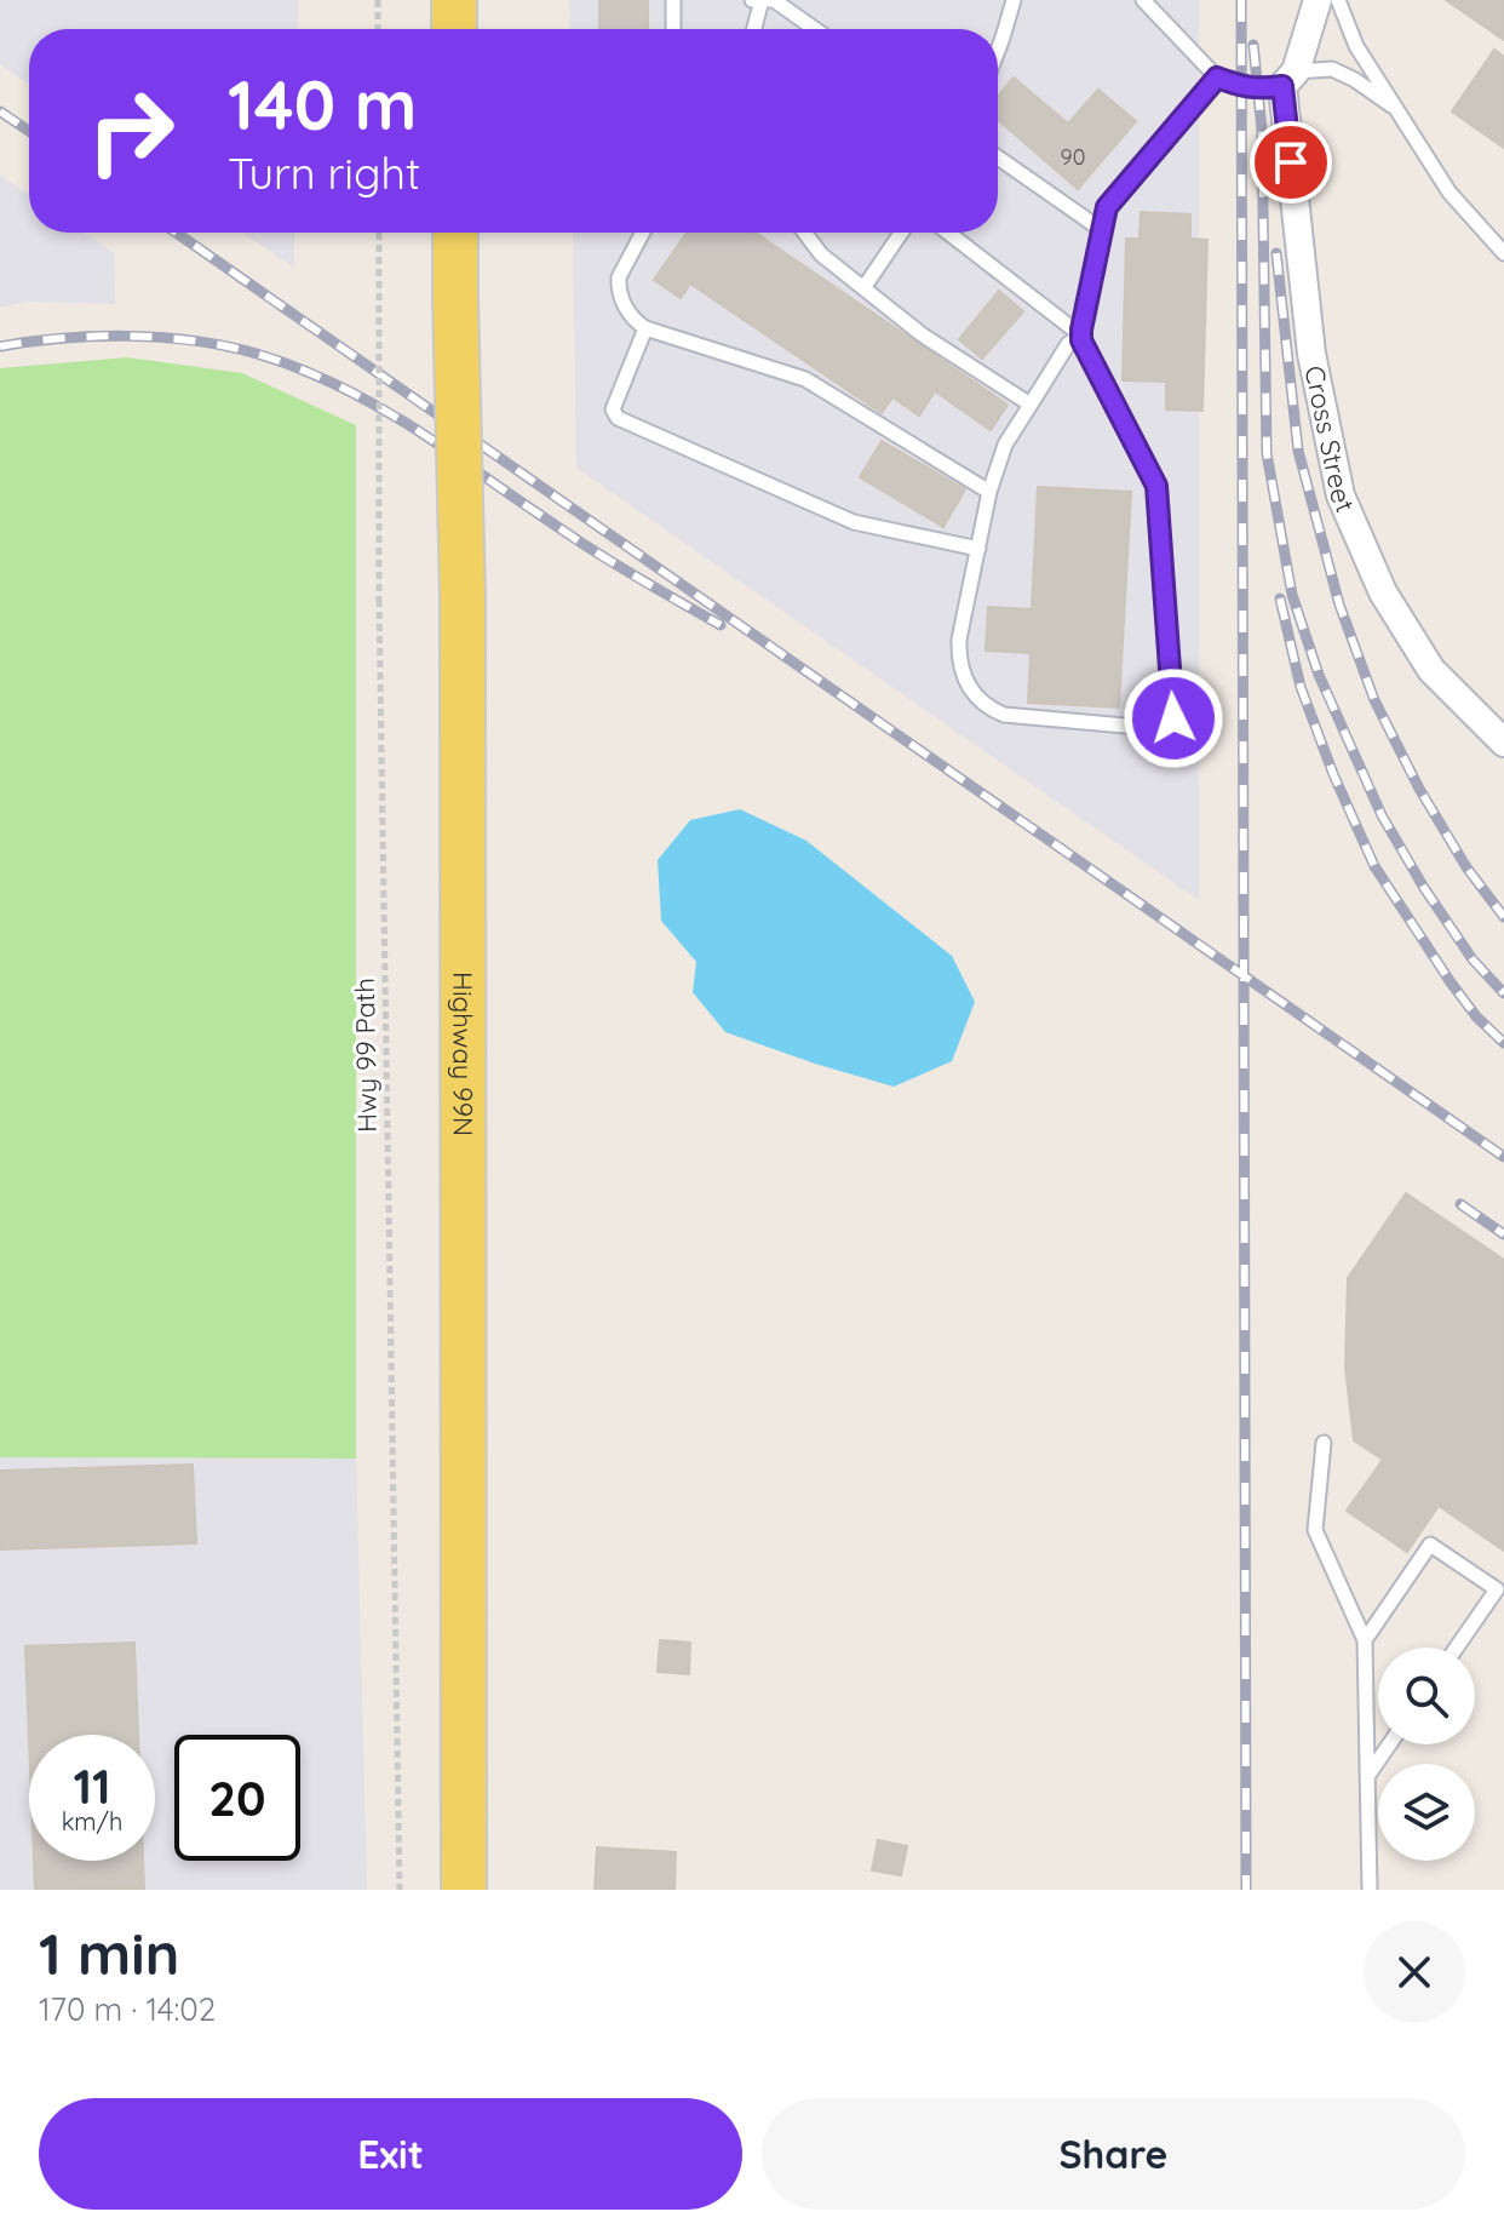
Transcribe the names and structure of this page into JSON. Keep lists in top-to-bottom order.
{
  "streets": {
    "main road": ["Highway 99N"],
    "street": ["Cross Street"],
    "path": ["Hwy 99 Path"]
  },
  "house_numbers": ["90"],
  "page": {
    "turn": ["140 m", "Turn right"],
    "speed": "11 km/h",
    "limit": "20",
    "heading": ["1 min", "170 m · 14:02"],
    "buttons": ["Exit", "Share"]
  }
}
